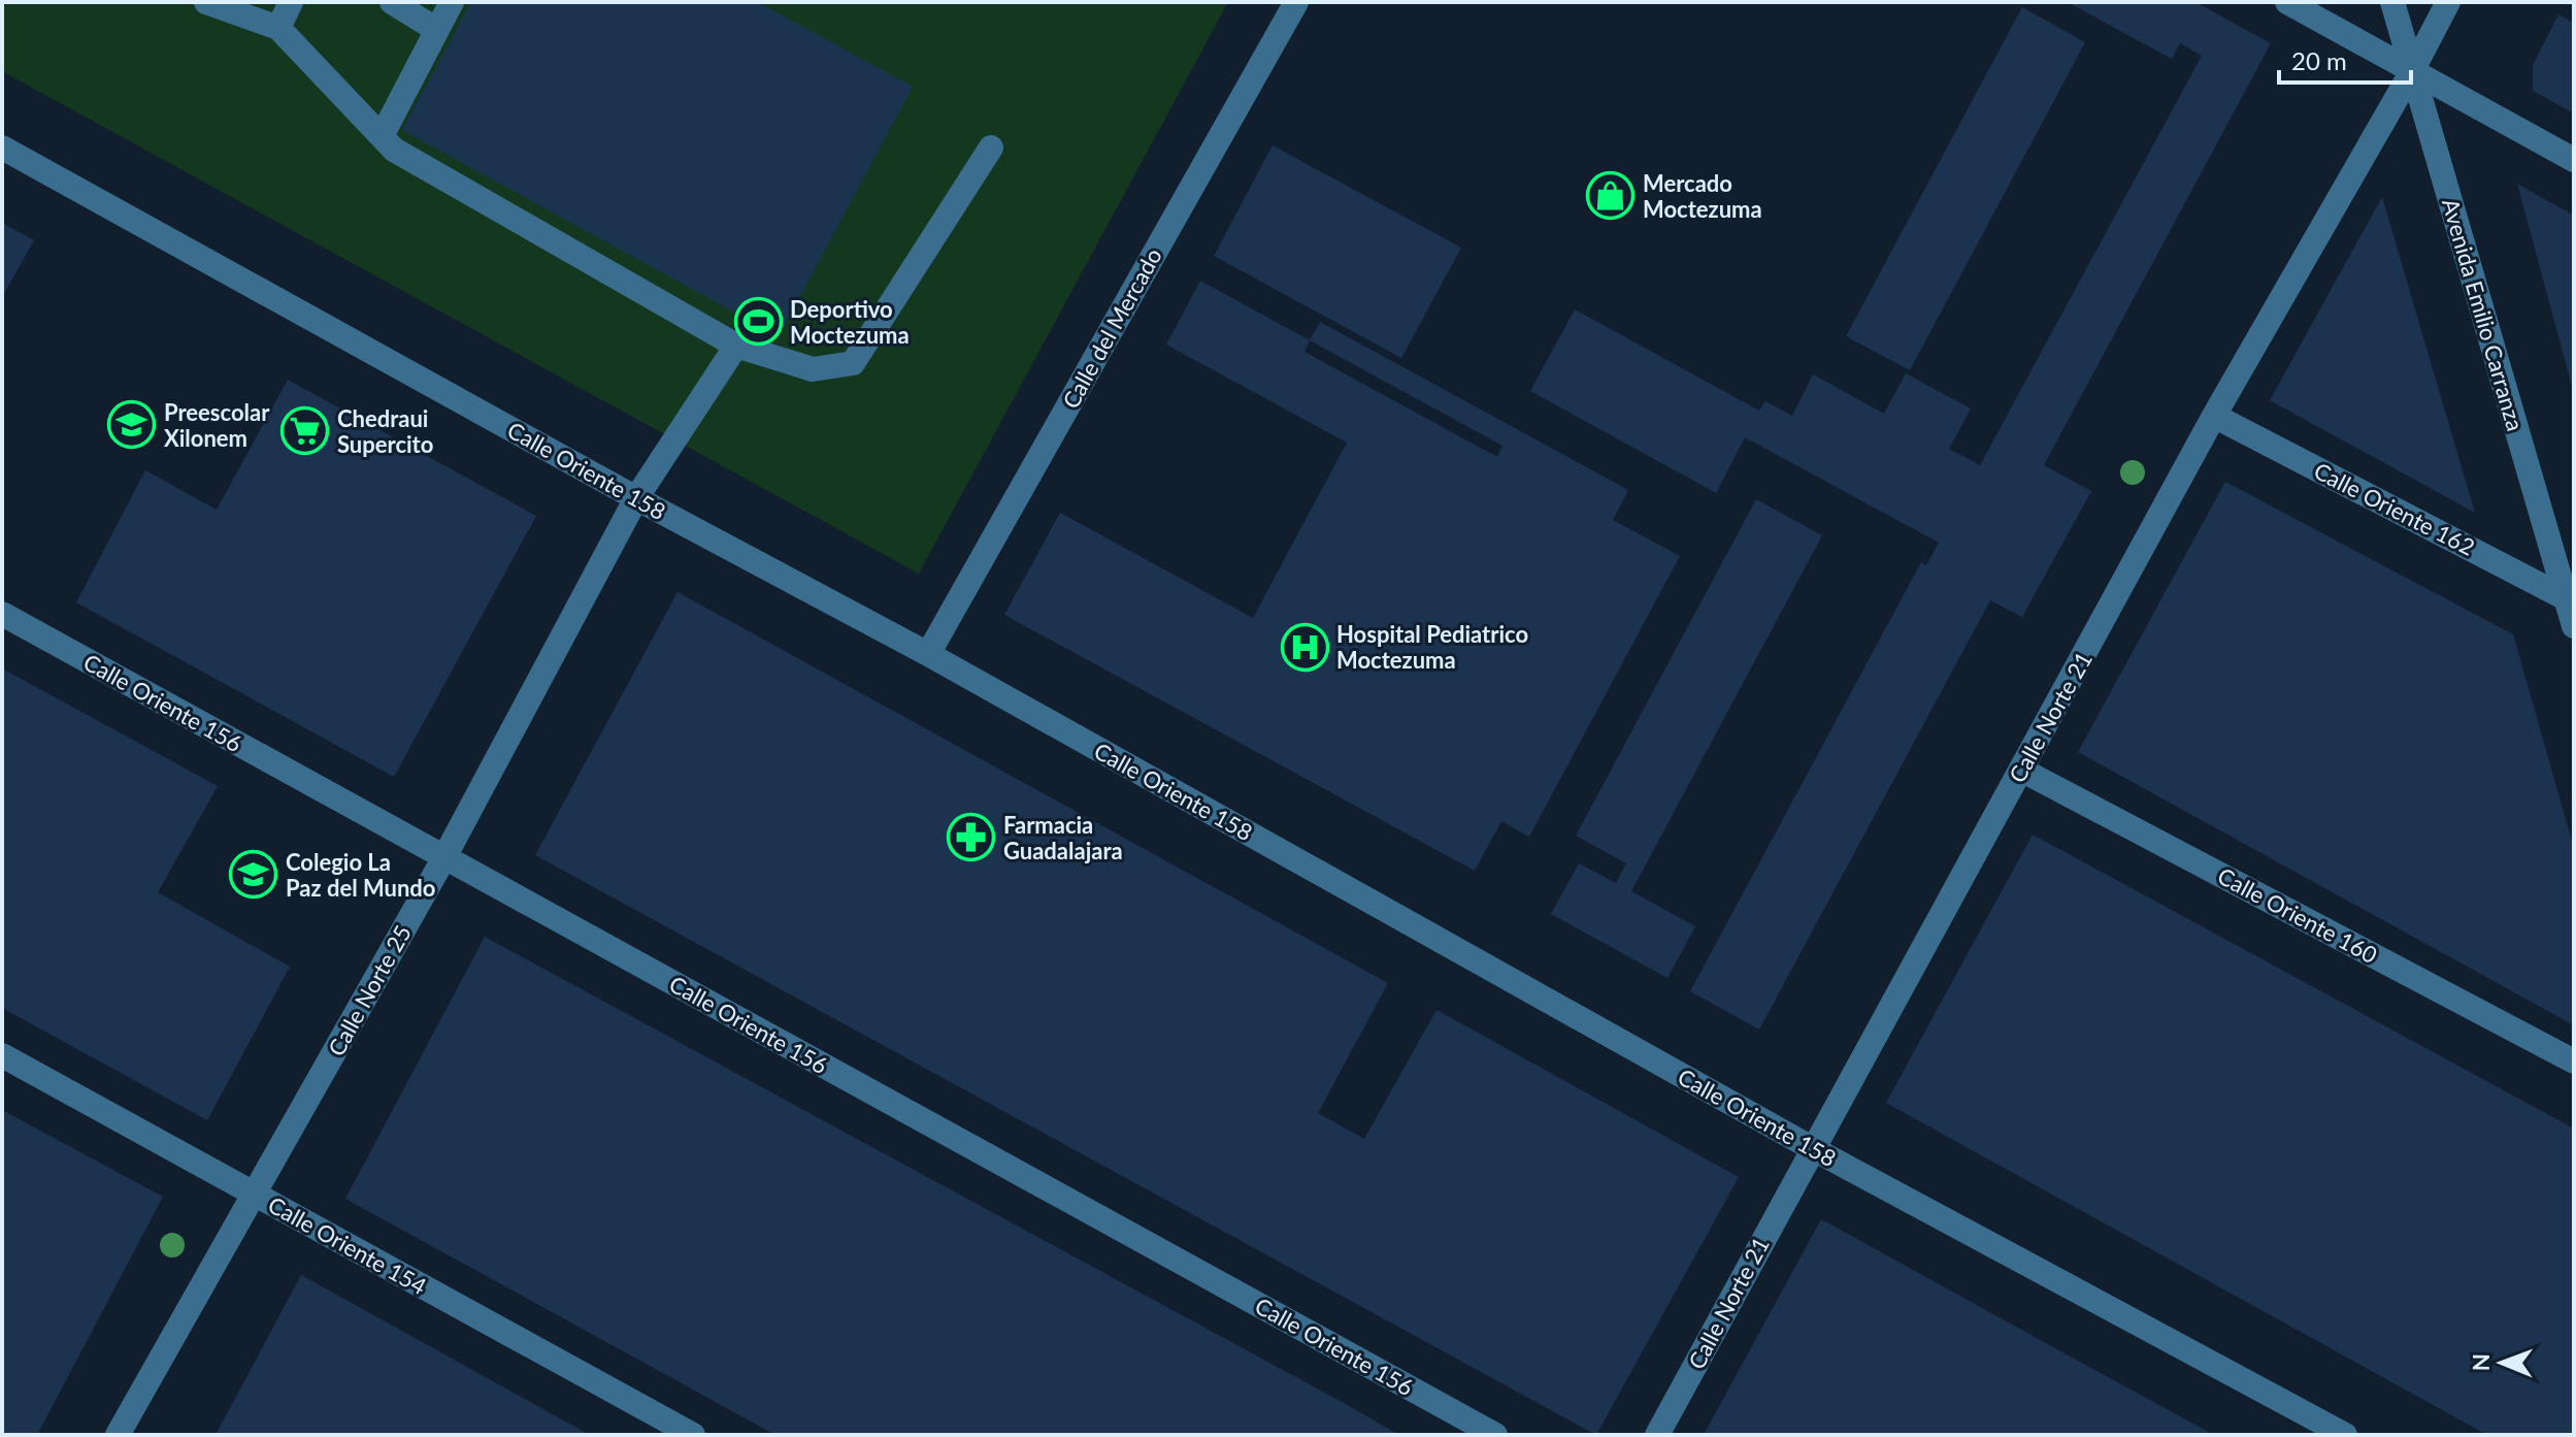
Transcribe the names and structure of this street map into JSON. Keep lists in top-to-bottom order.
{
  "streets": {
    "street": [
      "Avenida Emilio Carranza",
      "Calle del Mercado",
      "Calle Oriente 158",
      "Calle Oriente 162",
      "Calle Oriente 156",
      "Calle Norte 21",
      "Calle Oriente 160",
      "Calle Norte 25",
      "Calle Oriente 154"
    ]
  },
  "crossings": [
    ["Avenida Emilio Carranza", "Calle Oriente 162"],
    ["Avenida Emilio Carranza", "Calle Norte 21"],
    ["Calle del Mercado", "Calle Oriente 158"],
    ["Calle Oriente 158", "Calle Norte 21"],
    ["Calle Oriente 158", "Calle Norte 25"],
    ["Calle Oriente 162", "Calle Norte 21"],
    ["Calle Oriente 156", "Calle Norte 25"],
    ["Calle Norte 21", "Calle Oriente 160"],
    ["Calle Norte 25", "Calle Oriente 154"]
  ],
  "places": {
    "shop": ["Mercado Moctezuma"],
    "sports": ["Deportivo Moctezuma"],
    "school or university": ["Preescolar Xilonem", "Colegio La Paz del Mundo"],
    "supermarket": ["Chedraui Supercito"],
    "hospital": ["Hospital Pediatrico Moctezuma"],
    "pharmacy": ["Farmacia Guadalajara"]
  },
  "scale_bar": "20 m",
  "north": "left"
}
